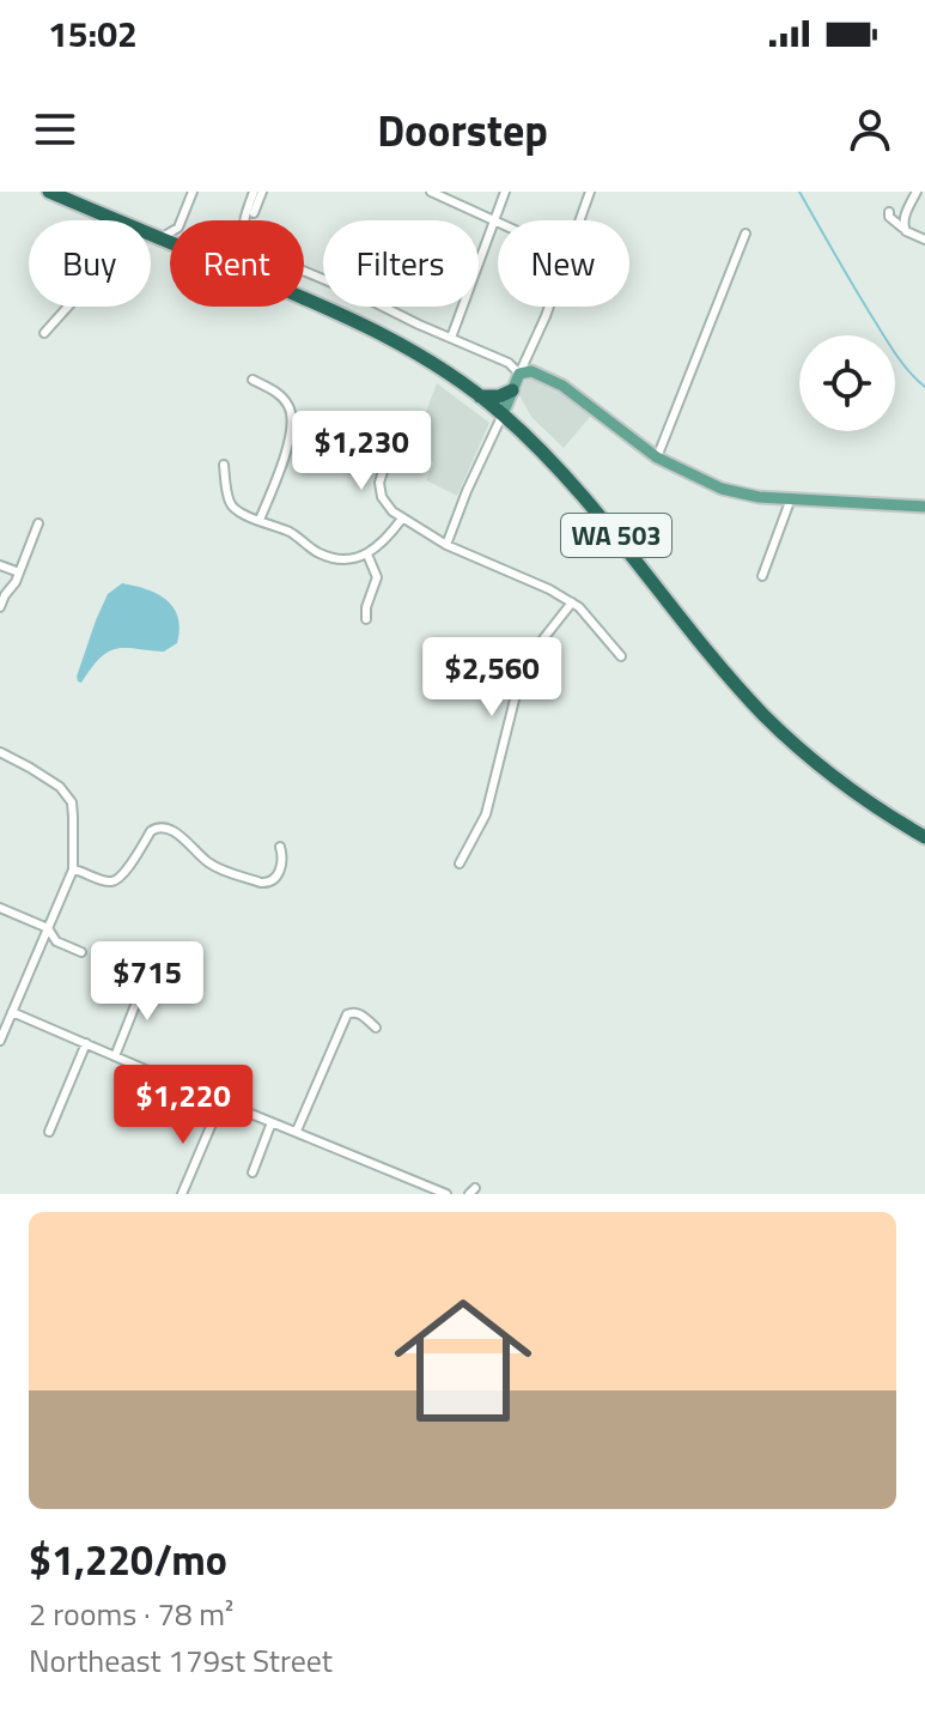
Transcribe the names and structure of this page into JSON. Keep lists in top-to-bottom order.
{
  "streets": {
    "highway": ["WA 503"]
  },
  "page": {
    "status": "15:02",
    "header": "Doorstep",
    "chip": [
      "Buy",
      "Rent",
      "Filters",
      "New"
    ],
    "price": [
      "$1,230",
      "$2,560",
      "$715",
      "$1,220"
    ],
    "list": [
      {
        "name": "$1,220/mo",
        "note": "2 rooms · 78 m² · Northeast 179st Street"
      }
    ]
  }
}
